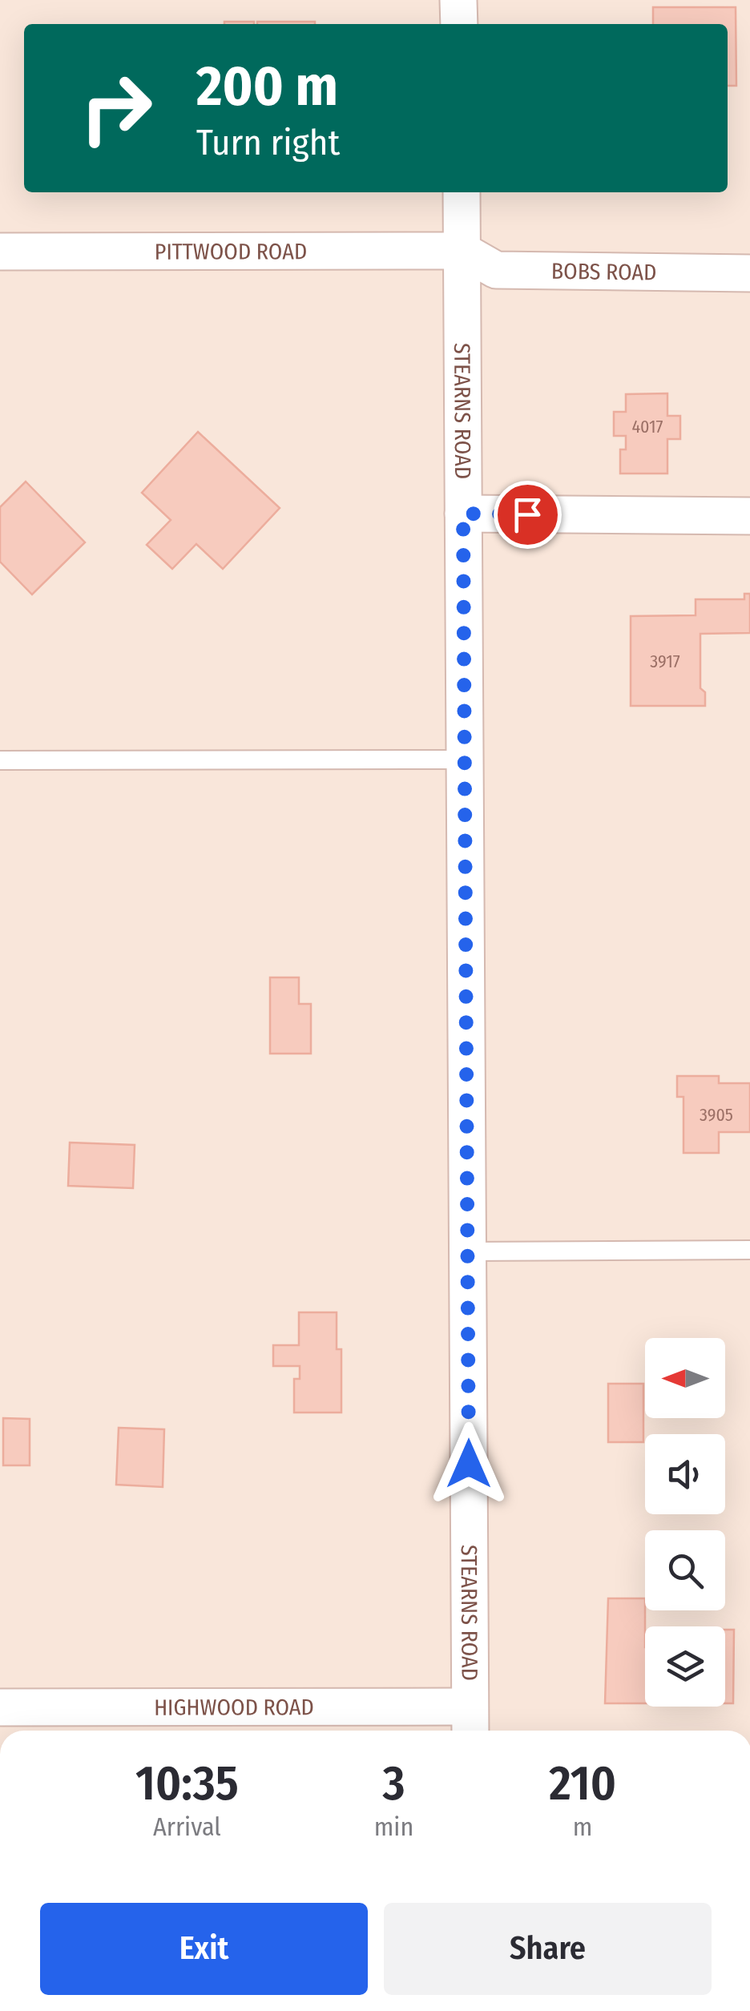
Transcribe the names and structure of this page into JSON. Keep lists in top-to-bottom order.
{
  "streets": {
    "street": [
      "PITTWOOD ROAD",
      "BOBS ROAD",
      "STEARNS ROAD",
      "HIGHWOOD ROAD"
    ]
  },
  "crossings": [
    ["PITTWOOD ROAD", "BOBS ROAD"],
    ["PITTWOOD ROAD", "STEARNS ROAD"],
    ["BOBS ROAD", "STEARNS ROAD"],
    ["STEARNS ROAD", "HIGHWOOD ROAD"]
  ],
  "house_numbers": ["4017", "3917", "3905"],
  "north": "left",
  "page": {
    "turn": ["200 m", "Turn right"],
    "eta": [
      "10:35",
      "Arrival",
      "3",
      "min",
      "210",
      "m"
    ],
    "buttons": ["Exit", "Share"]
  }
}
